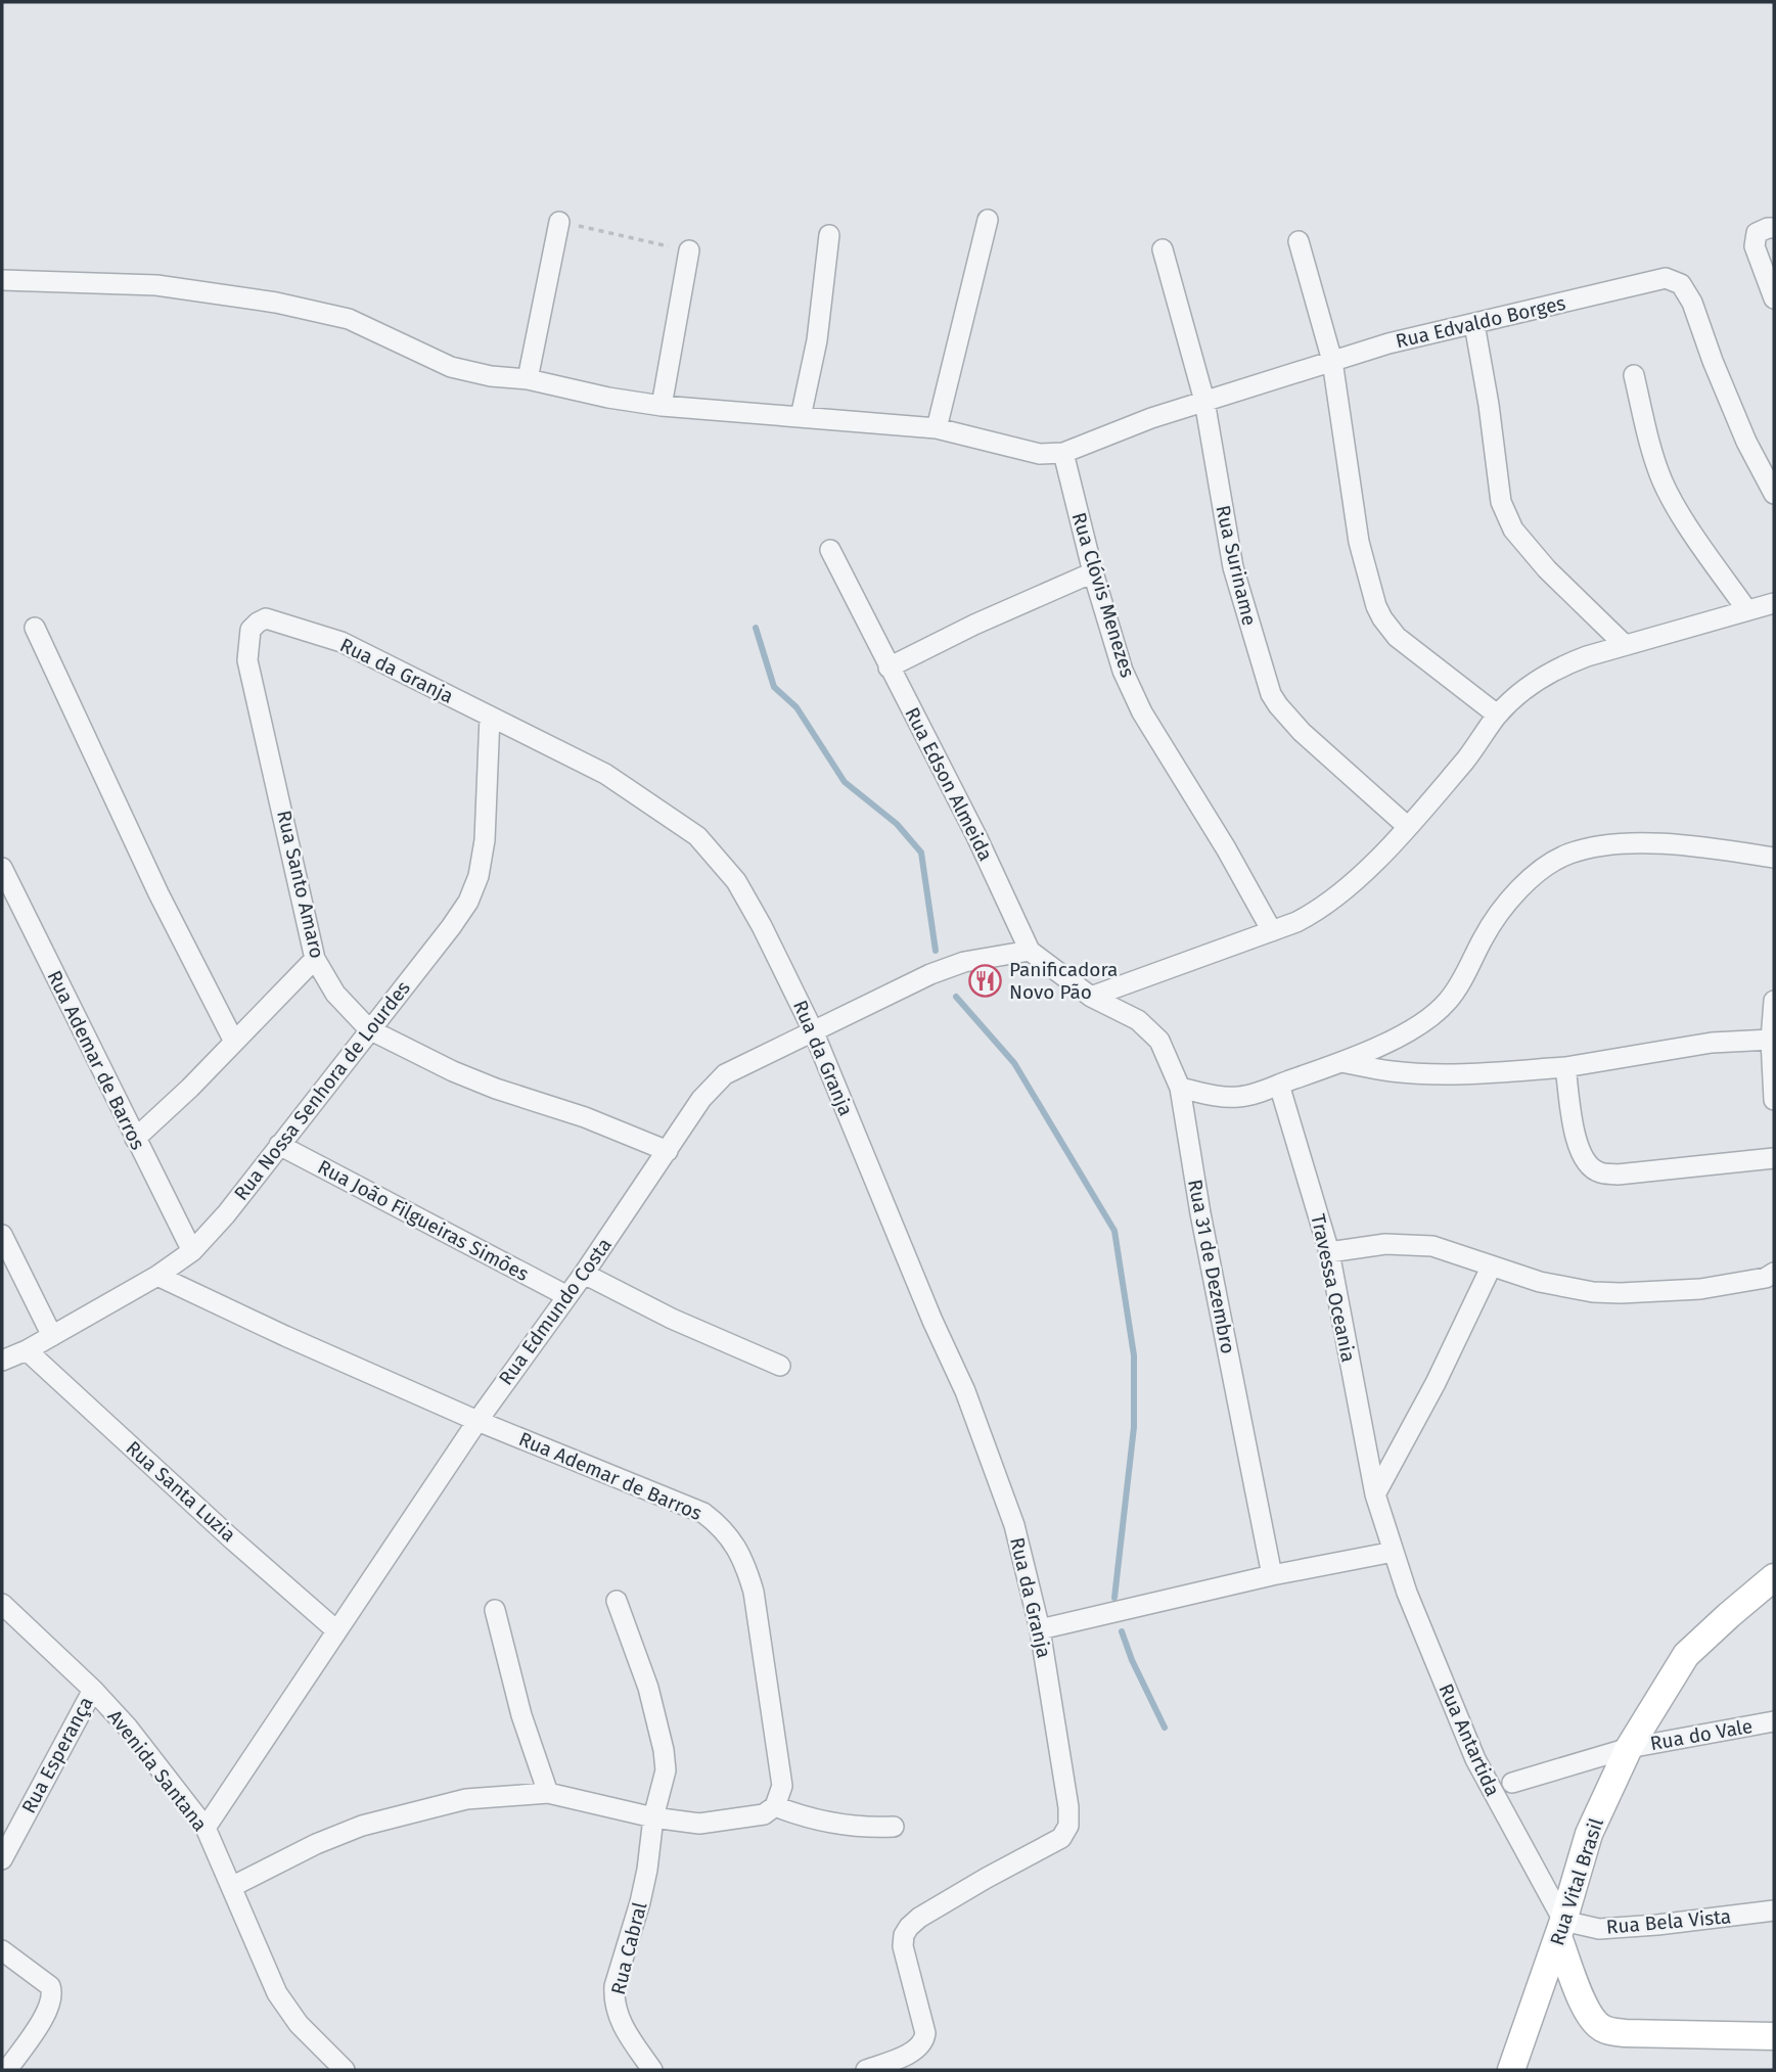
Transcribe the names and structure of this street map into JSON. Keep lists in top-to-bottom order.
{
  "streets": {
    "street": [
      "Rua Edvaldo Borges",
      "Rua Suriname",
      "Rua Clóvis Menezes",
      "Rua da Granja",
      "Rua Edson Almeida",
      "Rua Santo Amaro",
      "Rua Ademar de Barros",
      "Rua Nossa Senhora de Lourdes",
      "Rua João Filgueiras Simões",
      "Rua 31 de Dezembro",
      "Travessa Oceania",
      "Rua Edmundo Costa",
      "Rua Santa Luzia",
      "Rua do Vale",
      "Rua Antartida",
      "Rua Esperança",
      "Avenida Santana",
      "Rua Vital Brasil",
      "Rua Bela Vista",
      "Rua Cabral"
    ]
  },
  "crossings": [
    ["Rua Edvaldo Borges", "Rua Suriname"],
    ["Rua Edvaldo Borges", "Rua Clóvis Menezes"],
    ["Rua da Granja", "Rua Santo Amaro"],
    ["Rua da Granja", "Rua Nossa Senhora de Lourdes"],
    ["Rua da Granja", "Rua Edmundo Costa"],
    ["Rua Edson Almeida", "Rua 31 de Dezembro"],
    ["Rua Edson Almeida", "Rua Edmundo Costa"],
    ["Rua Santo Amaro", "Rua Nossa Senhora de Lourdes"],
    ["Rua Santo Amaro", "Rua Edmundo Costa"],
    ["Rua Ademar de Barros", "Rua Nossa Senhora de Lourdes"],
    ["Rua Ademar de Barros", "Rua Edmundo Costa"],
    ["Rua Nossa Senhora de Lourdes", "Rua João Filgueiras Simões"],
    ["Rua Nossa Senhora de Lourdes", "Rua Santa Luzia"],
    ["Rua João Filgueiras Simões", "Rua Edmundo Costa"],
    ["Travessa Oceania", "Rua Antartida"],
    ["Rua Edmundo Costa", "Rua Santa Luzia"],
    ["Rua Edmundo Costa", "Avenida Santana"],
    ["Rua do Vale", "Rua Vital Brasil"],
    ["Rua Antartida", "Rua Vital Brasil"],
    ["Rua Antartida", "Rua Bela Vista"],
    ["Rua Esperança", "Avenida Santana"],
    ["Rua Vital Brasil", "Rua Bela Vista"]
  ],
  "places": {
    "restaurant": ["Panificadora Novo Pão"]
  }
}
